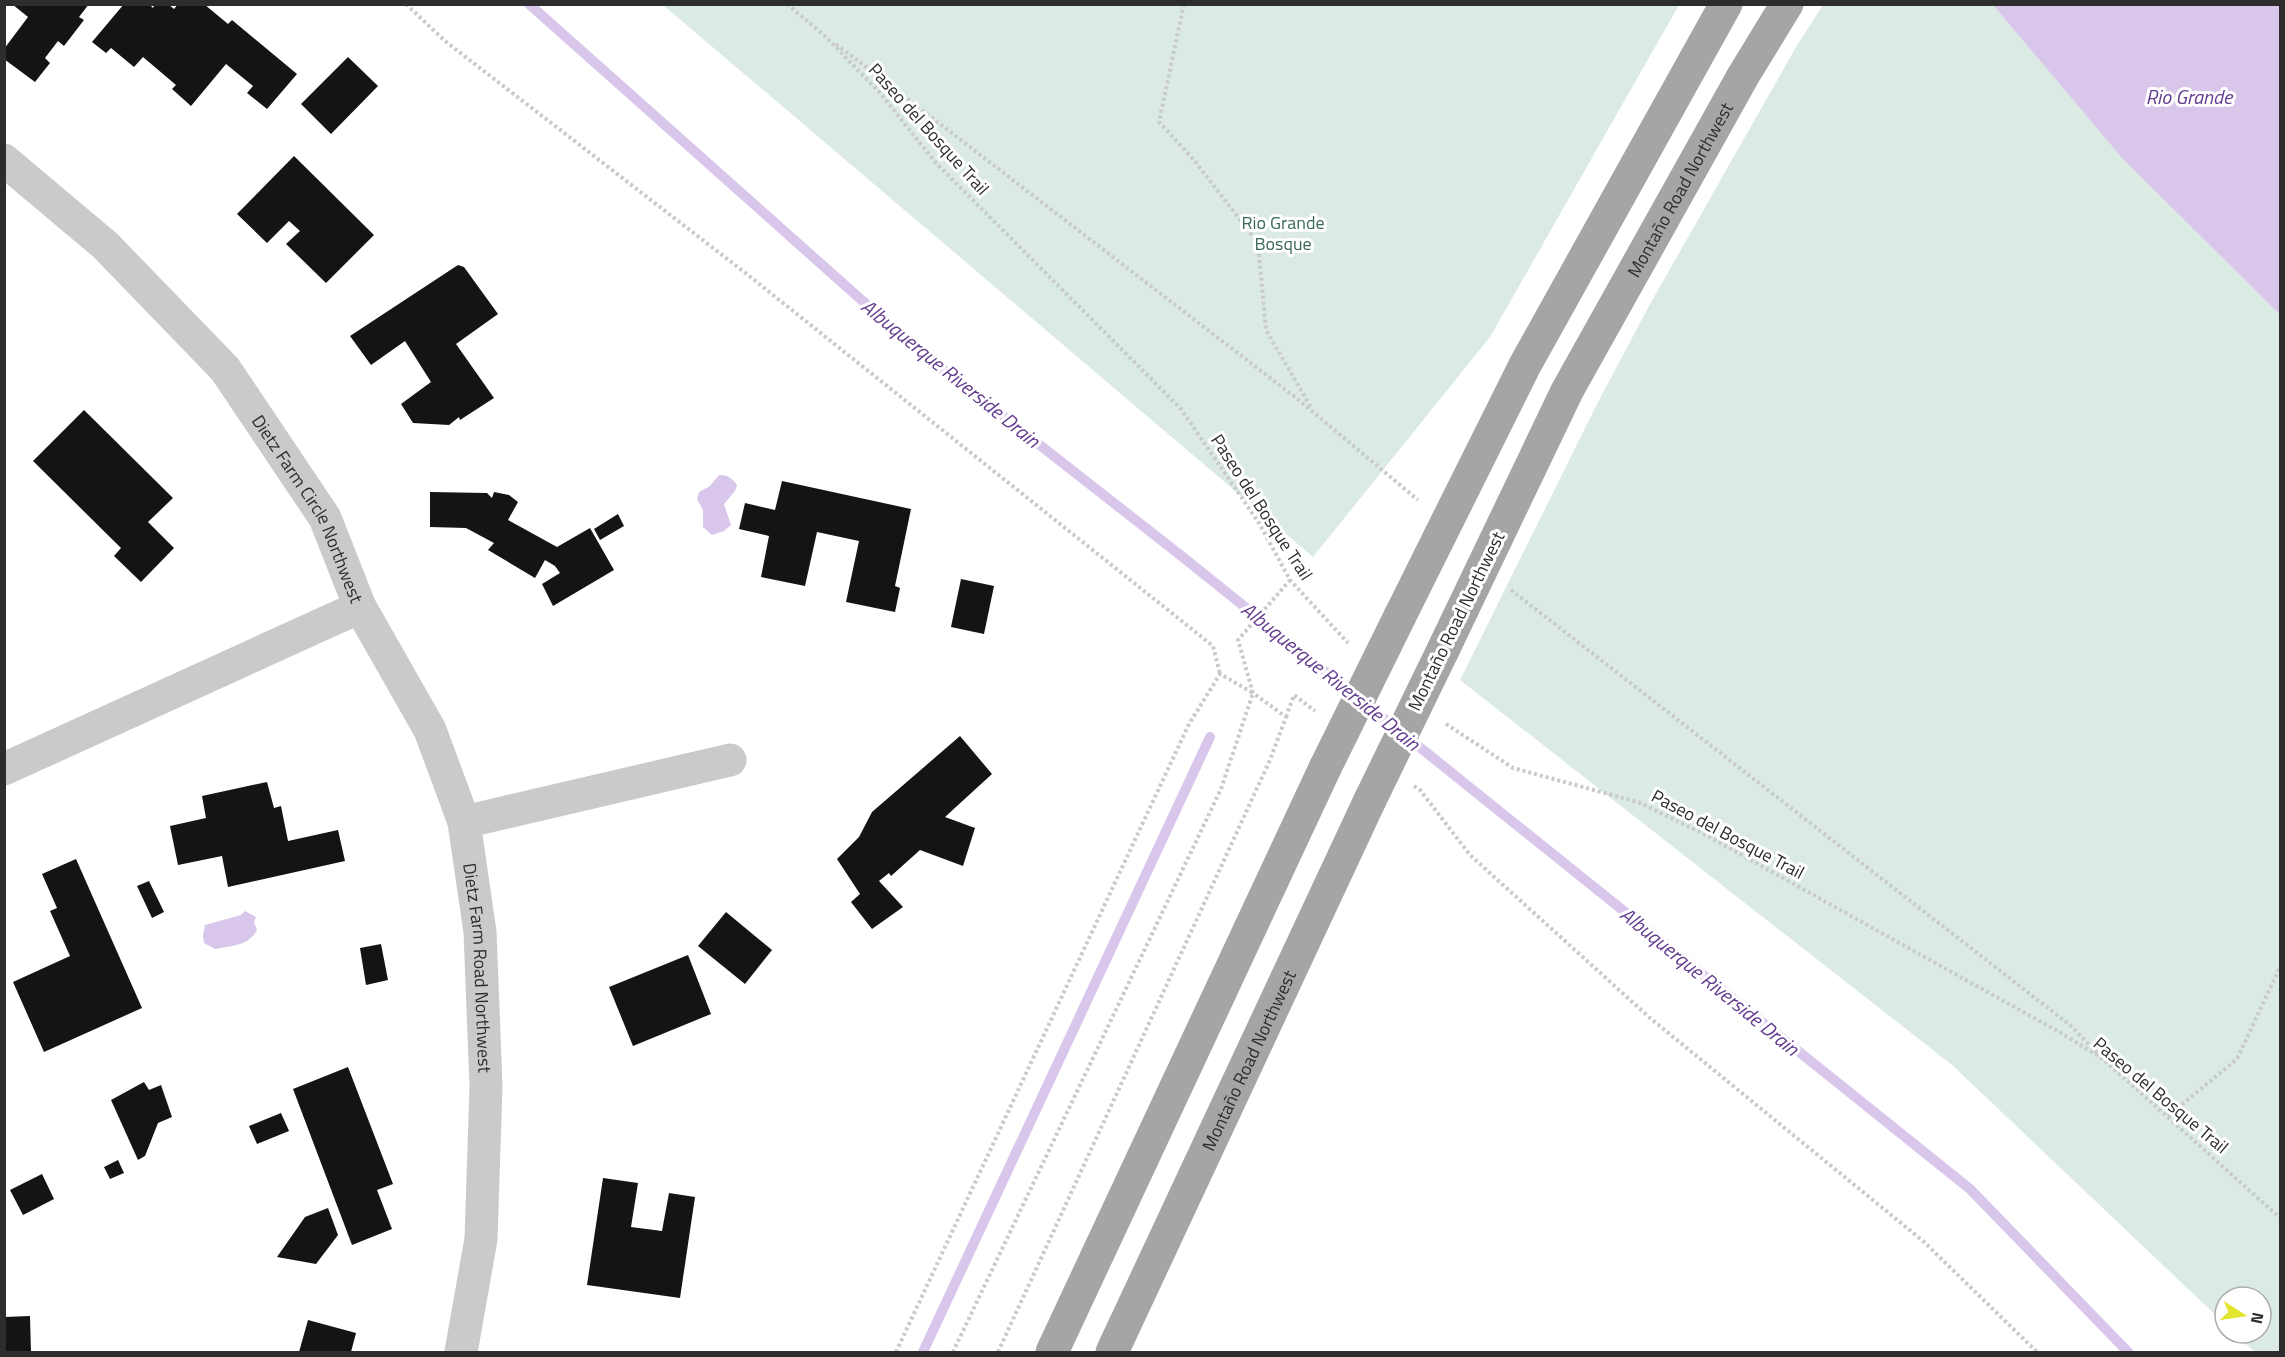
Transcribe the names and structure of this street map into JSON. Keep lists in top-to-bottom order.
{
  "streets": {
    "main road": ["Montaño Road Northwest"],
    "street": ["Dietz Farm Circle Northwest", "Dietz Farm Road Northwest"],
    "path": ["Paseo del Bosque Trail"]
  },
  "crossings": [
    ["Dietz Farm Circle Northwest", "Dietz Farm Road Northwest"]
  ],
  "water": ["Rio Grande", "Albuquerque Riverside Drain"],
  "parks": ["Rio Grande Bosque"],
  "north": "right"
}
